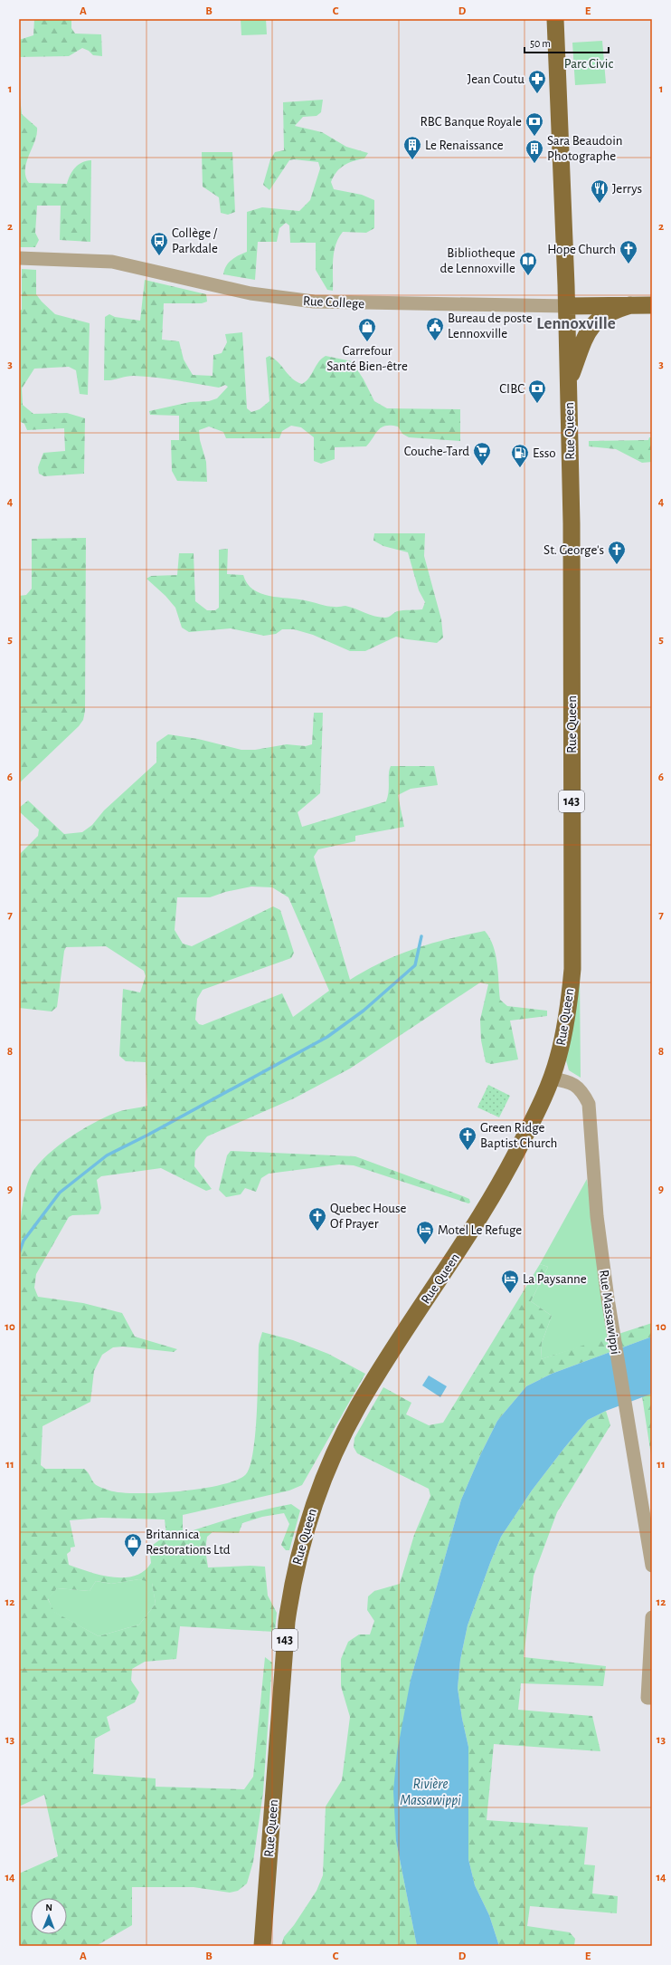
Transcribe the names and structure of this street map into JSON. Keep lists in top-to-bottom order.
{
  "streets": {
    "main road": ["Rue College", "Rue Queen", "143"],
    "street": ["Rue Massawippi"]
  },
  "crossings": [
    ["Rue College", "Rue Queen"],
    ["Rue Queen", "Rue Massawippi"]
  ],
  "districts": ["Lennoxville"],
  "water": ["Rivière Massawippi"],
  "parks": ["Parc Civic"],
  "places": {
    "pharmacy": ["Jean Coutu"],
    "bank": ["RBC Banque Royale", "CIBC"],
    "building": ["Le Renaissance", "Sara Beaudoin Photographe"],
    "restaurant": ["Jerrys"],
    "bus stop": ["Collège / Parkdale"],
    "church": [
      "Hope Church",
      "St. George's",
      "Green Ridge Baptist Church",
      "Quebec House Of Prayer"
    ],
    "library": ["Bibliotheque de Lennoxville"],
    "public building": ["Bureau de poste Lennoxville"],
    "shop": ["Carrefour Santé Bien-être", "Britannica Restorations Ltd"],
    "supermarket": ["Couche-Tard"],
    "fuel station": ["Esso"],
    "hotel": ["Motel Le Refuge", "La Paysanne"]
  },
  "scale_bar": "50 m",
  "north": "top",
  "grid": {
    "columns": [
      "A",
      "B",
      "C",
      "D",
      "E"
    ],
    "rows": [
      "1",
      "2",
      "3",
      "4",
      "5",
      "6",
      "7",
      "8",
      "9",
      "10",
      "11",
      "12",
      "13",
      "14"
    ]
  }
}
